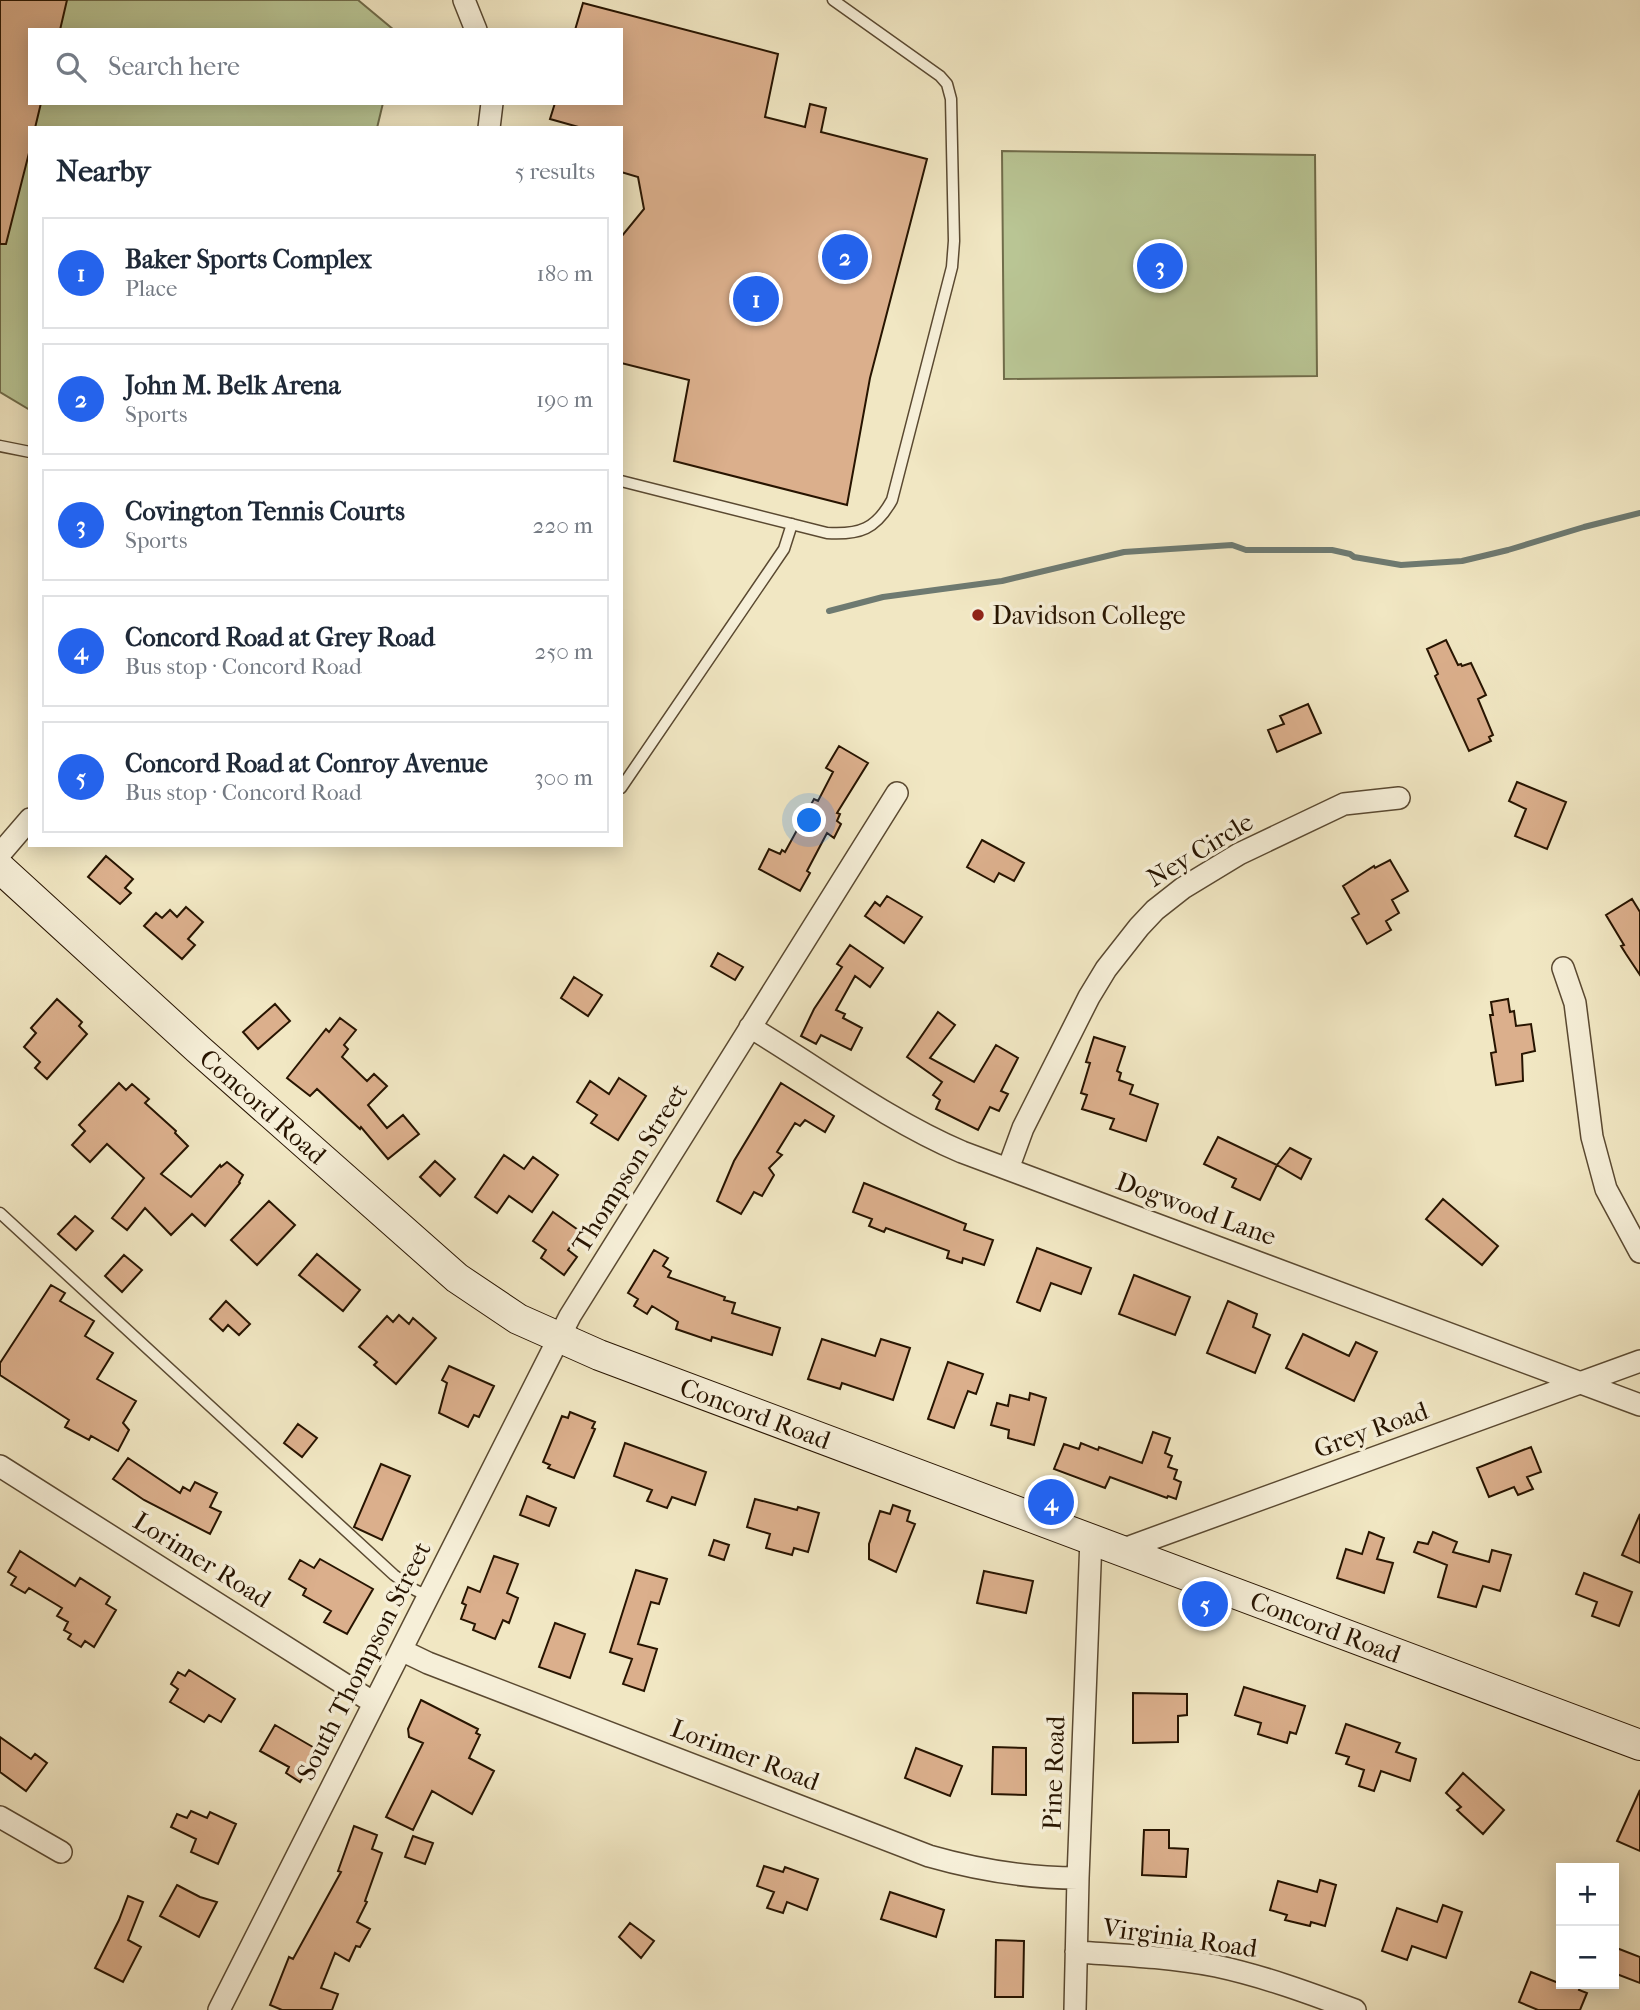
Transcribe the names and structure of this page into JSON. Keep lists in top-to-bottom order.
{
  "streets": {
    "main road": ["Concord Road"],
    "street": [
      "Ney Circle",
      "Thompson Street",
      "Dogwood Lane",
      "Grey Road",
      "Lorimer Road",
      "South Thompson Street",
      "Pine Road",
      "Virginia Road"
    ]
  },
  "crossings": [
    ["Ney Circle", "Dogwood Lane"],
    ["Concord Road", "Thompson Street"],
    ["Concord Road", "Grey Road"],
    ["Concord Road", "South Thompson Street"],
    ["Concord Road", "Pine Road"],
    ["Thompson Street", "Dogwood Lane"],
    ["Thompson Street", "South Thompson Street"],
    ["Dogwood Lane", "Grey Road"],
    ["Lorimer Road", "South Thompson Street"],
    ["Lorimer Road", "Pine Road"],
    ["Pine Road", "Virginia Road"]
  ],
  "places": ["Davidson College"],
  "page": {
    "search": "Search here",
    "heading": ["Nearby", "5 results"],
    "list": [
      {
        "mark": "1",
        "name": "Baker Sports Complex",
        "note": "Place",
        "value": "180 m"
      },
      {
        "mark": "2",
        "name": "John M. Belk Arena",
        "note": "Sports",
        "value": "190 m"
      },
      {
        "mark": "3",
        "name": "Covington Tennis Courts",
        "note": "Sports",
        "value": "220 m"
      },
      {
        "mark": "4",
        "name": "Concord Road at Grey Road",
        "note": "Bus stop · Concord Road",
        "value": "250 m"
      },
      {
        "mark": "5",
        "name": "Concord Road at Conroy Avenue",
        "note": "Bus stop · Concord Road",
        "value": "300 m"
      }
    ],
    "pins": [
      "2",
      "3",
      "1",
      "4",
      "5"
    ],
    "map_buttons": ["+", "−"]
  }
}
